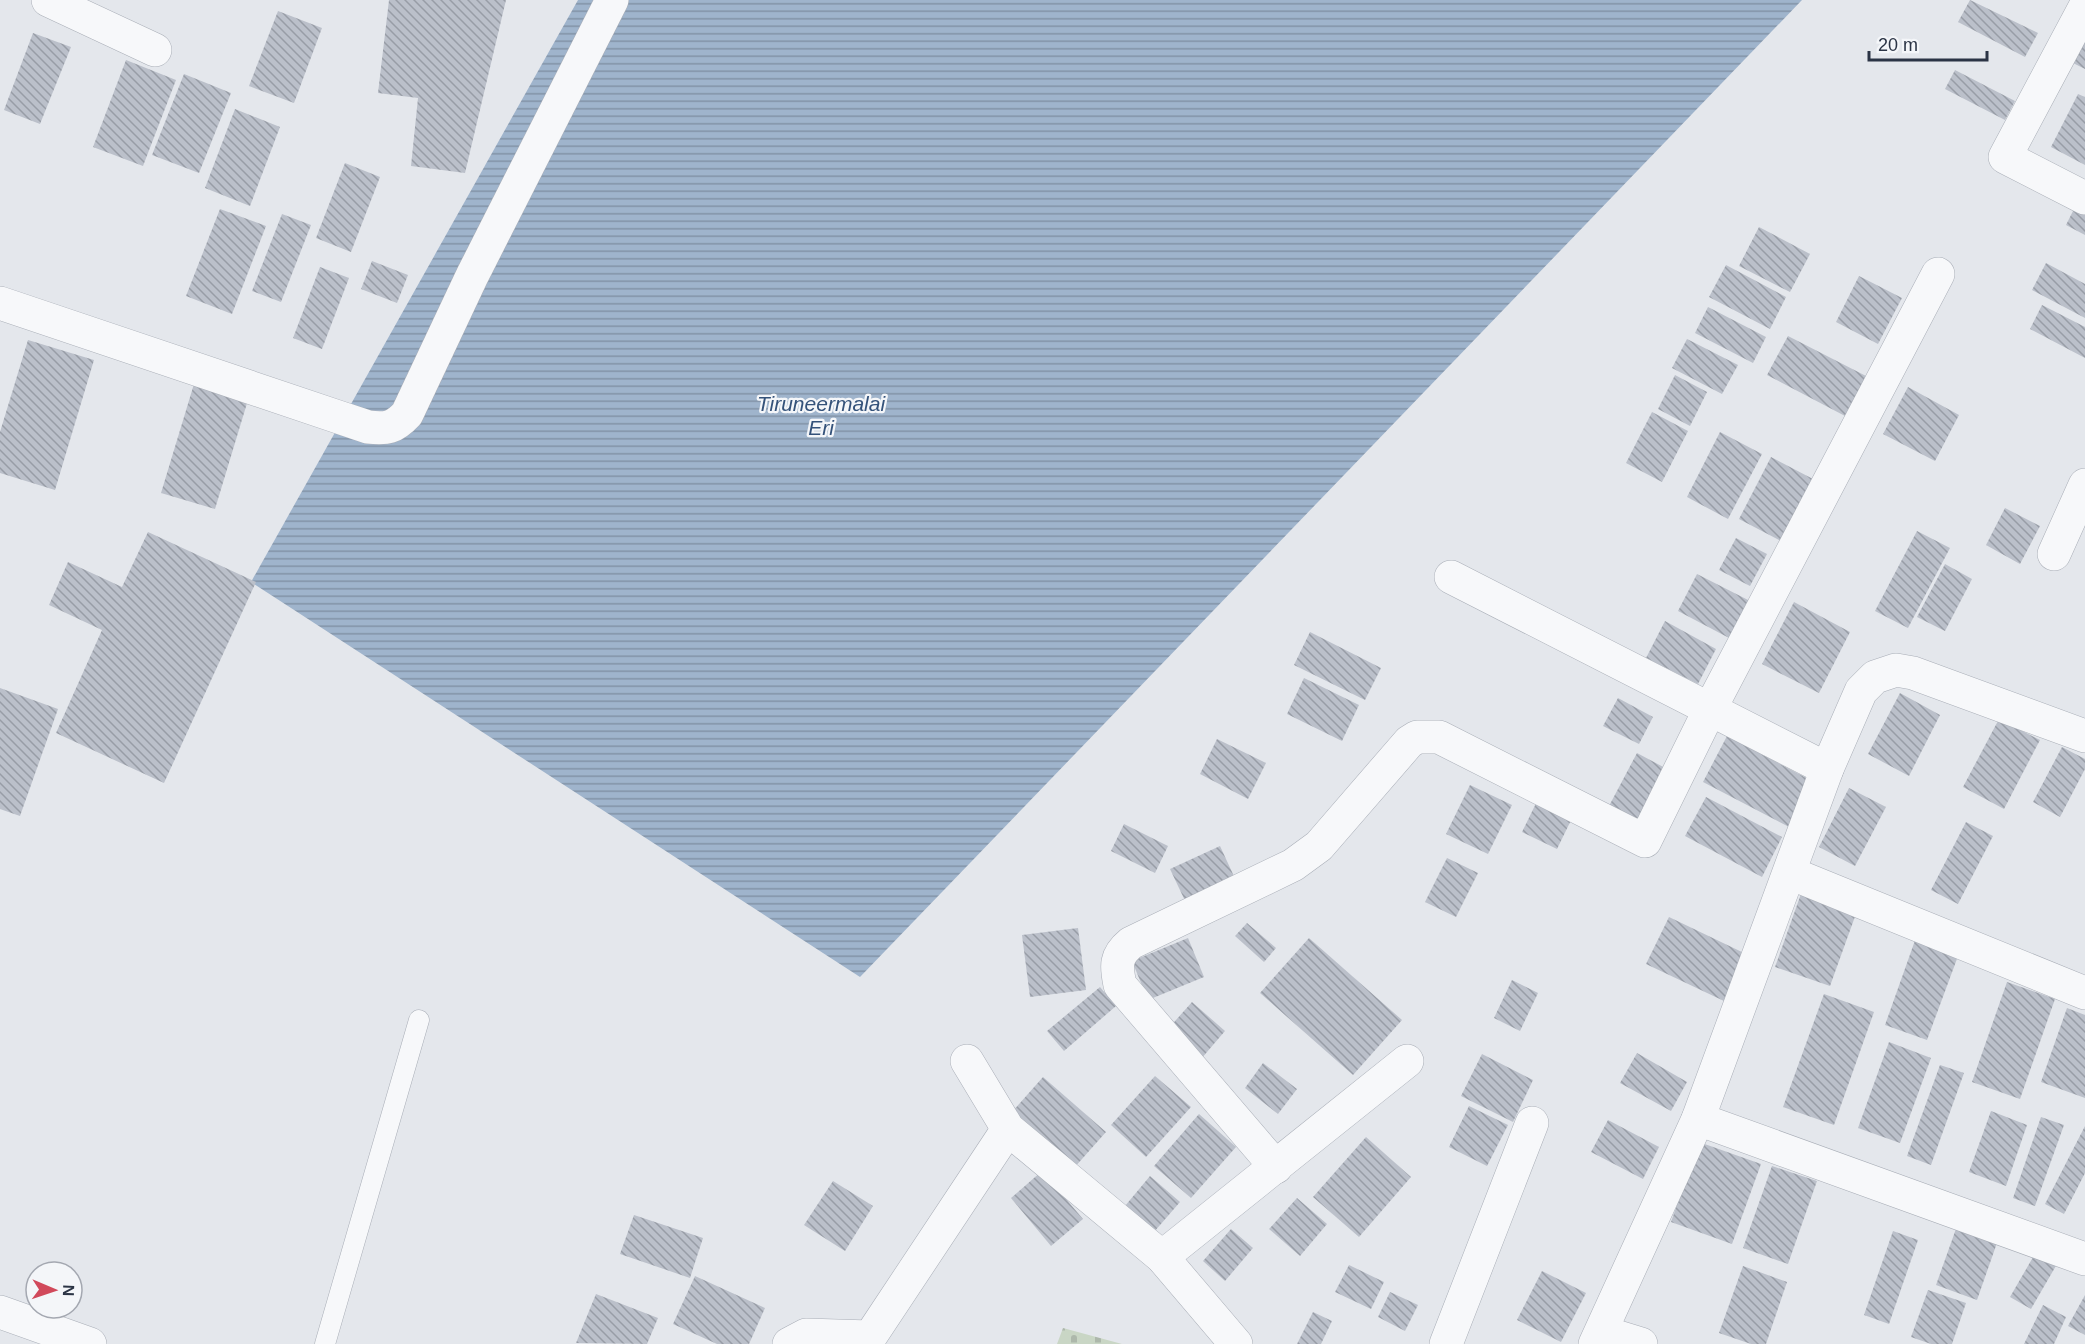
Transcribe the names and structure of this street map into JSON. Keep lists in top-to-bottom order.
{
  "water": ["Tiruneermalai Eri"],
  "scale_bar": "20 m",
  "north": "right"
}
